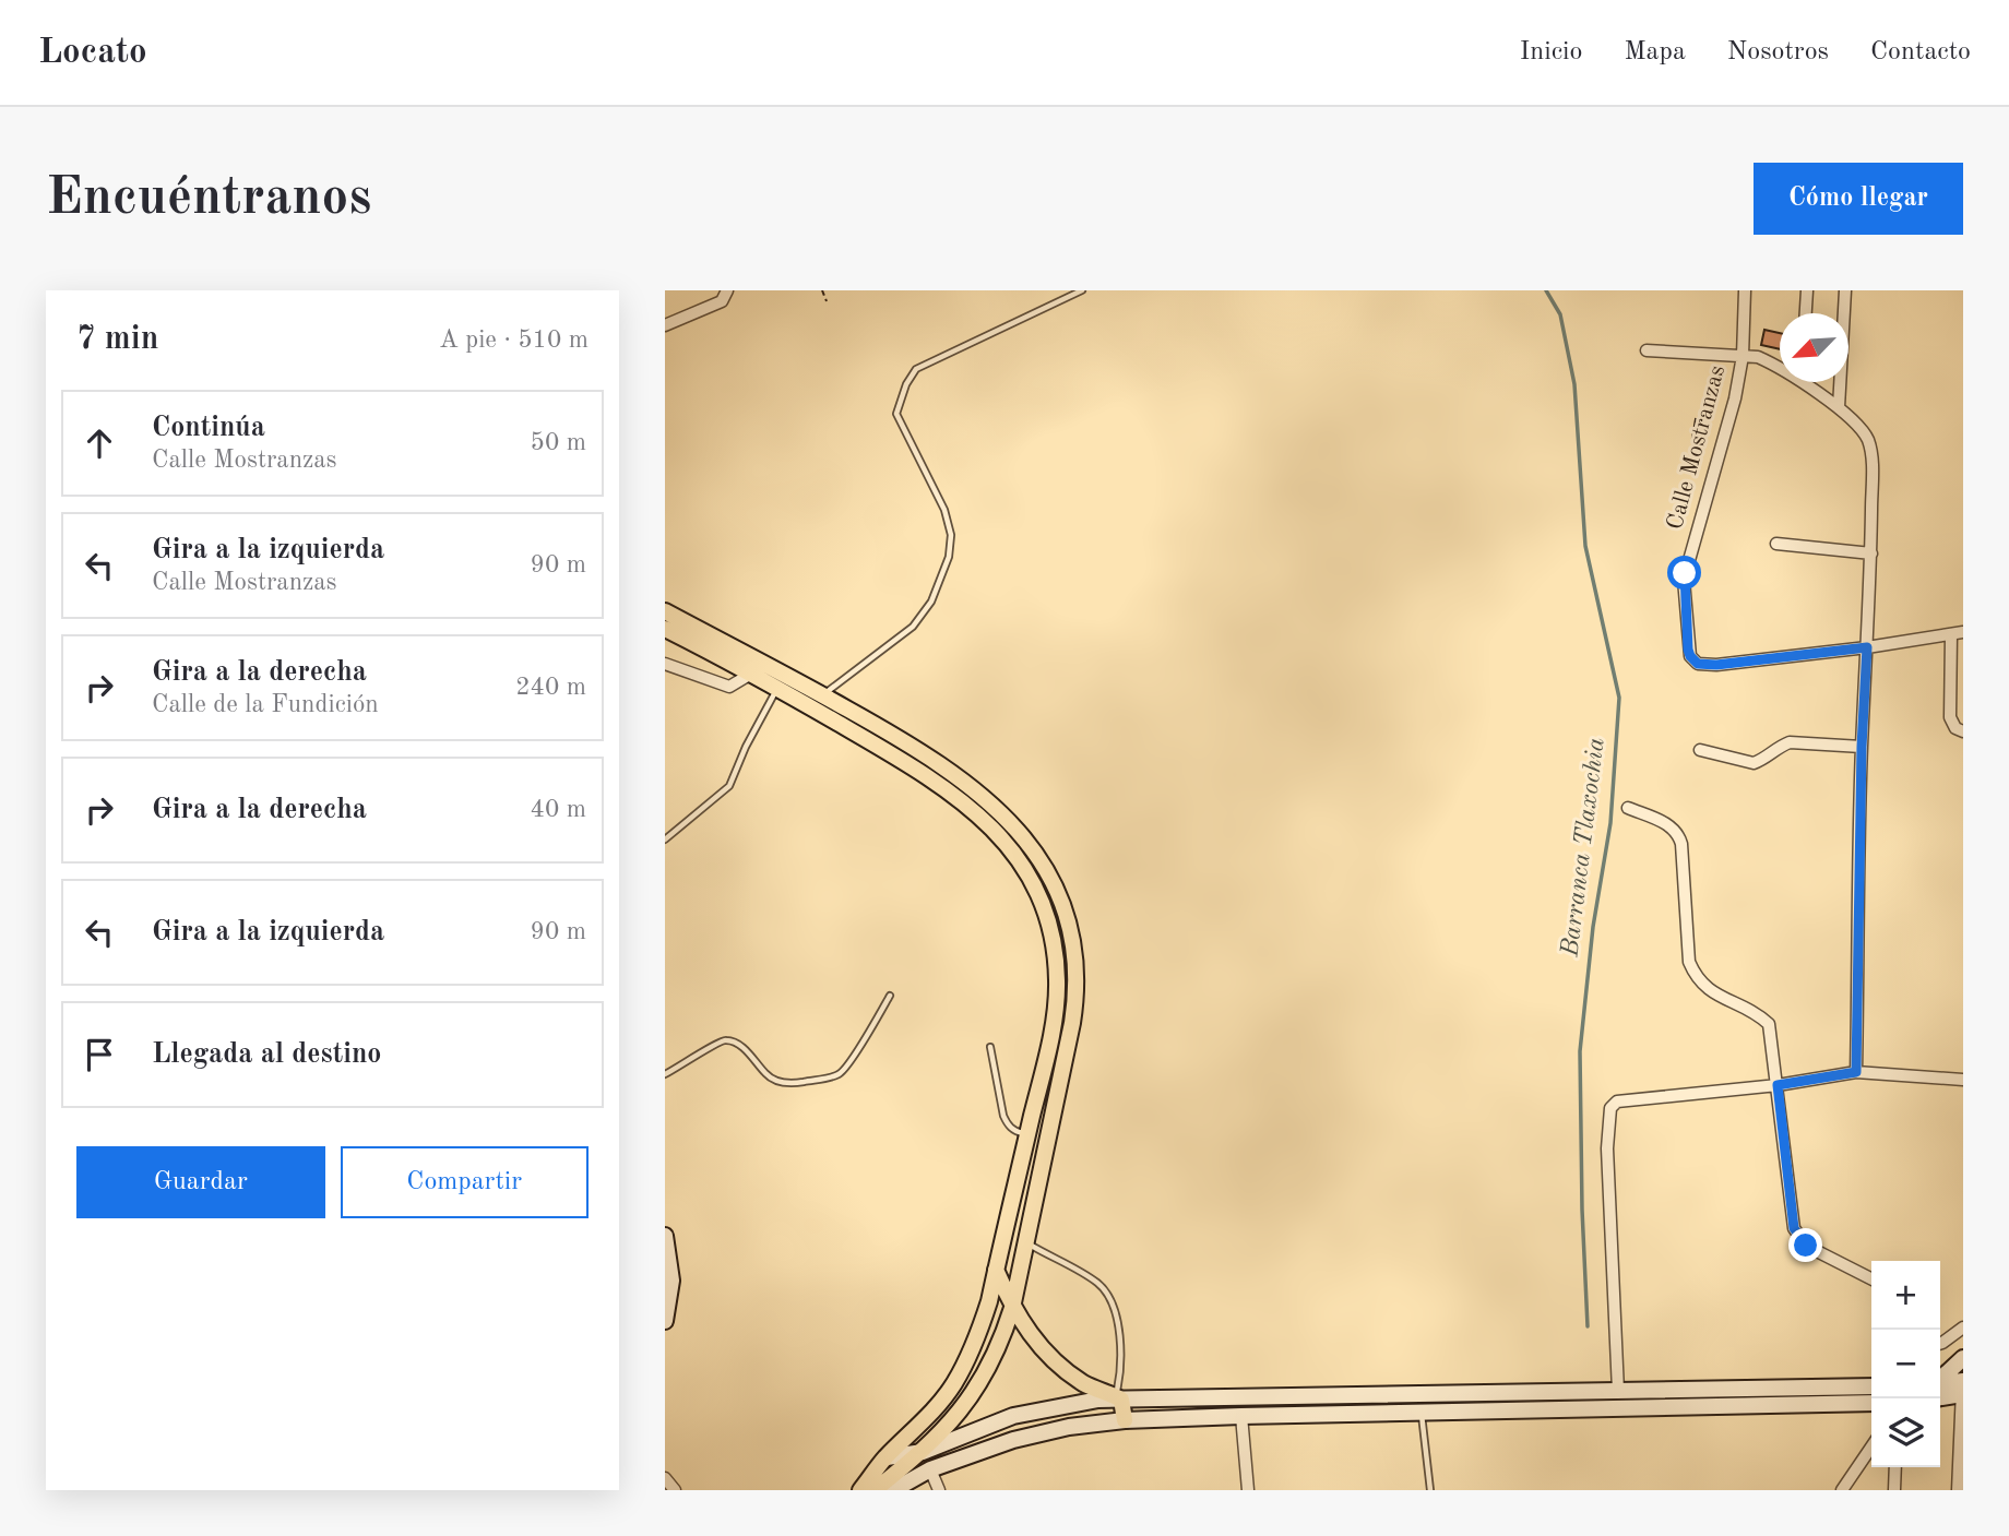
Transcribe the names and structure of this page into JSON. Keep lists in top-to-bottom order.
{
  "streets": {
    "street": ["Calle Mostranzas"]
  },
  "water": ["Barranca Tlaxochia"],
  "north": "bottom left",
  "page": {
    "header": "Locato",
    "nav": [
      "Inicio",
      "Mapa",
      "Nosotros",
      "Contacto"
    ],
    "buttons": [
      "Cómo llegar",
      ["Guardar", "Compartir"]
    ],
    "title": "Encuéntranos",
    "heading": ["7 min", "A pie · 510 m"],
    "list": [
      ["Continúa", "Calle Mostranzas", "50 m"],
      ["Gira a la izquierda", "Calle Mostranzas", "90 m"],
      ["Gira a la derecha", "Calle de la Fundición", "240 m"],
      ["Gira a la derecha", "40 m"],
      ["Gira a la izquierda", "90 m"],
      "Llegada al destino"
    ],
    "map_buttons": ["+", "−"]
  }
}
